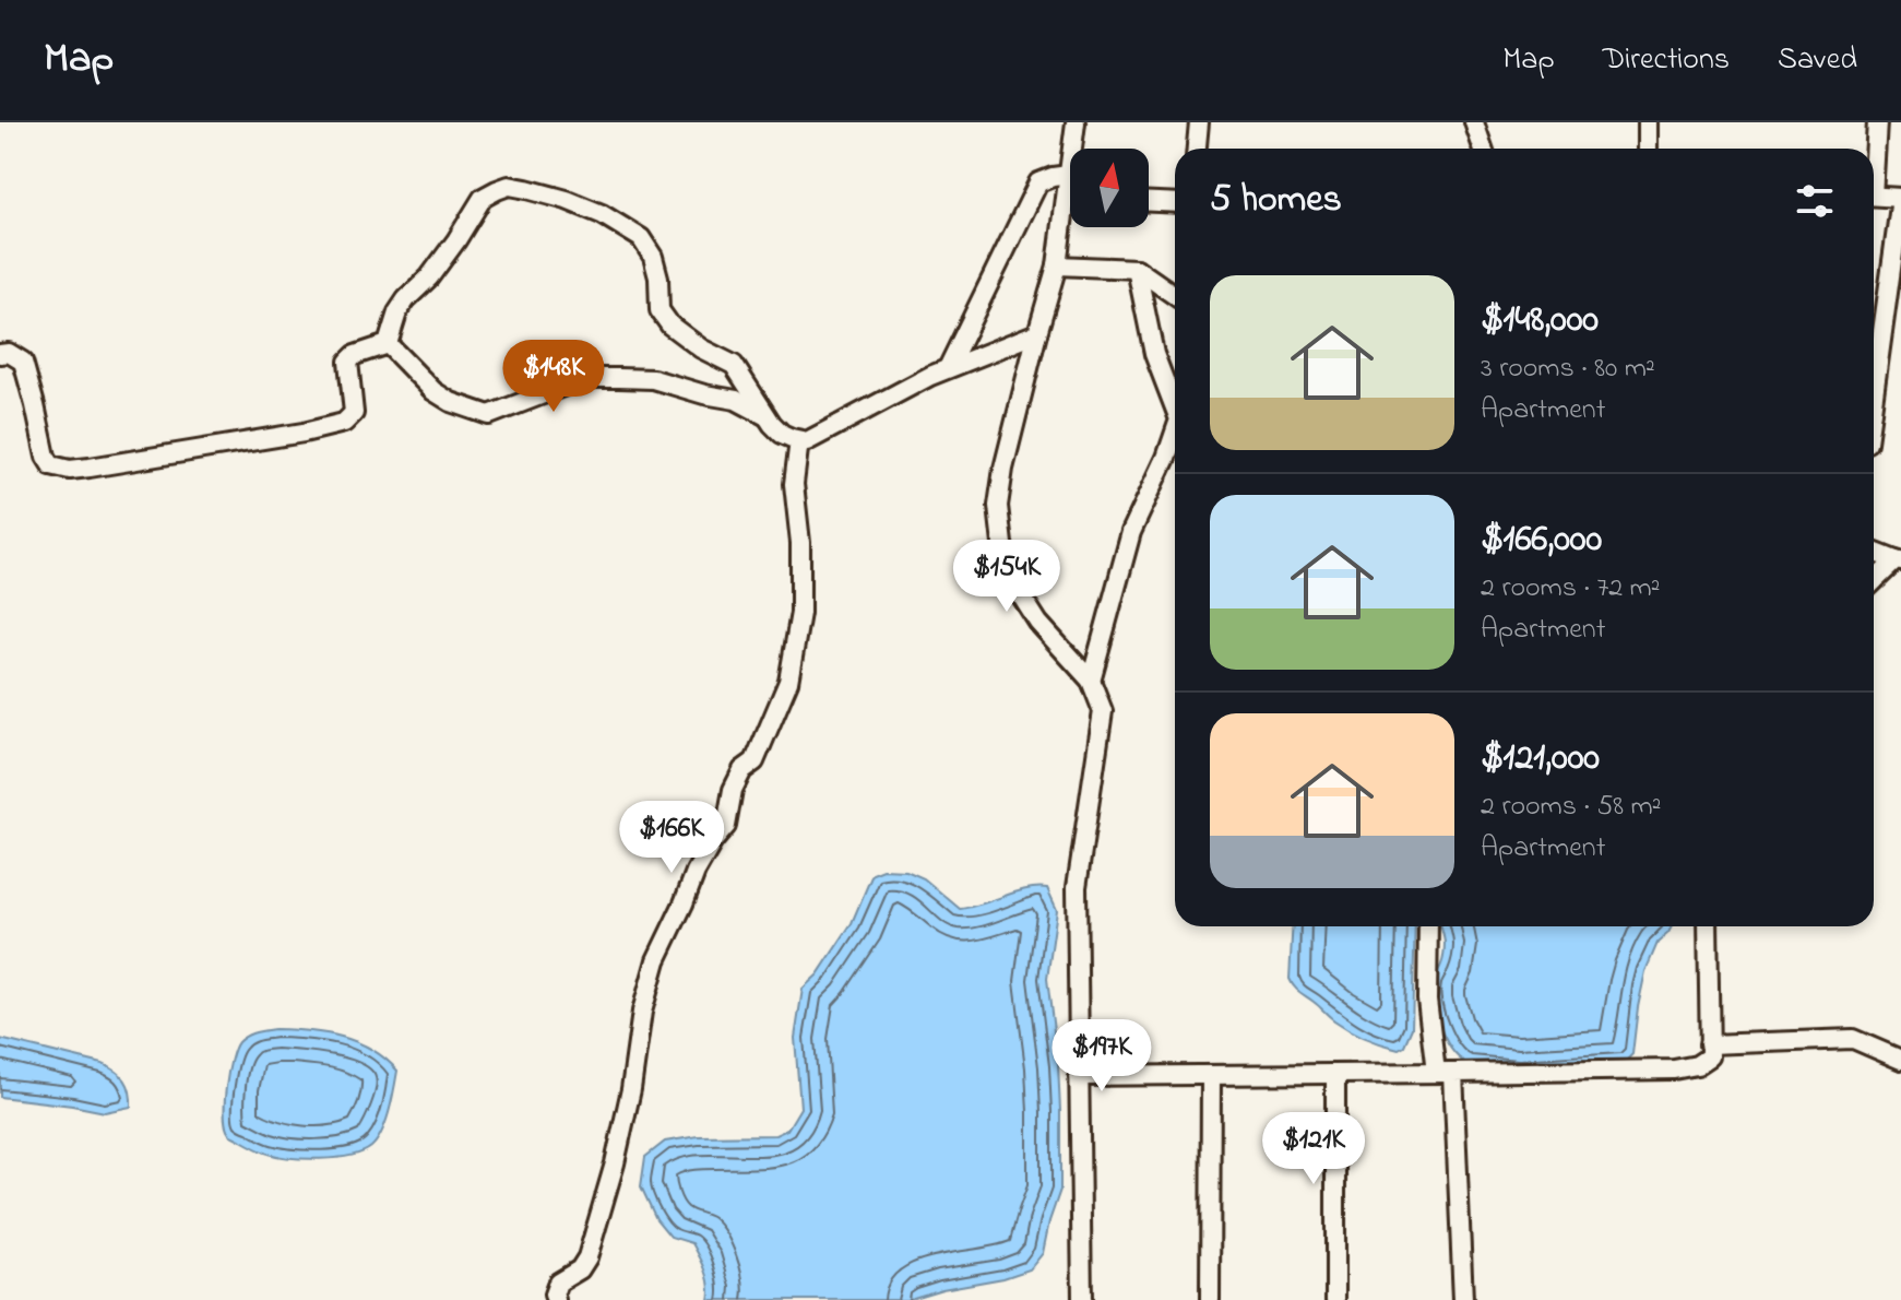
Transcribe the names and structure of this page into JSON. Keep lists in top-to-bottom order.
{
  "north": "top",
  "page": {
    "header": "Map",
    "nav": ["Map", "Directions", "Saved"],
    "heading": "5 homes",
    "list": [
      {
        "name": "$148,000",
        "note": "3 rooms · 80 m² · Apartment"
      },
      {
        "name": "$166,000",
        "note": "2 rooms · 72 m² · Apartment"
      },
      {
        "name": "$121,000",
        "note": "2 rooms · 58 m² · Apartment"
      }
    ],
    "price": [
      "$148K",
      "$154K",
      "$166K",
      "$197K",
      "$121K"
    ]
  }
}
